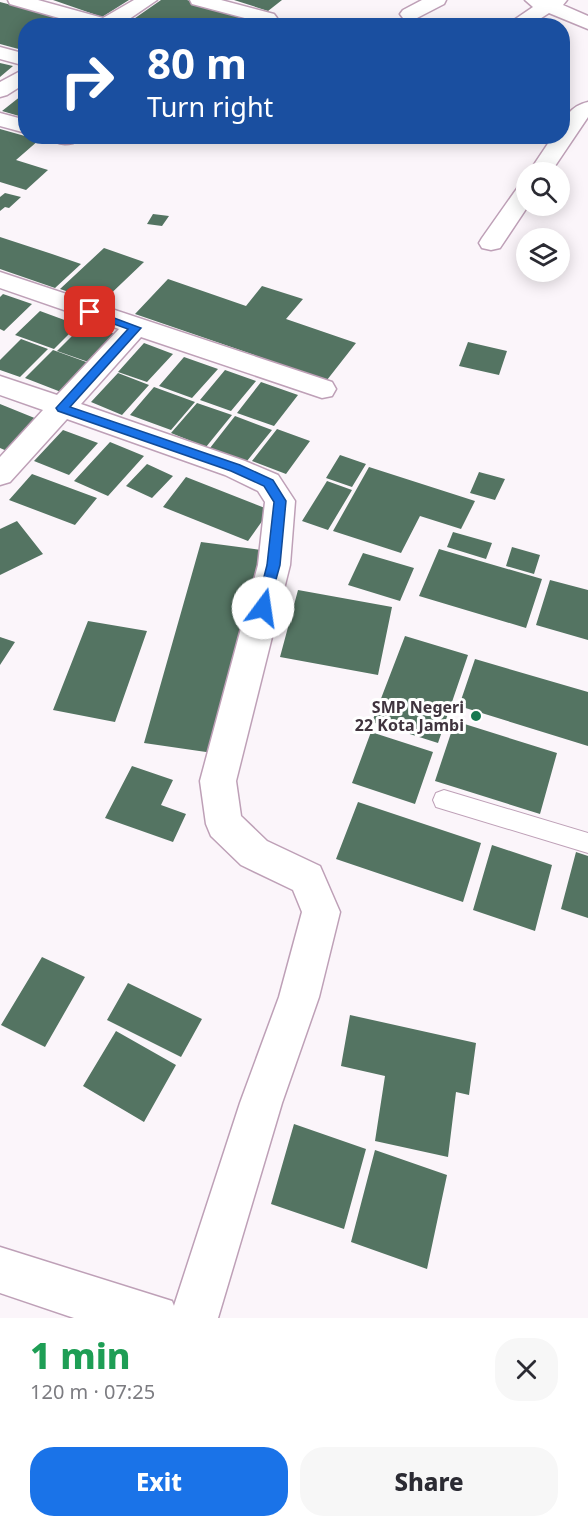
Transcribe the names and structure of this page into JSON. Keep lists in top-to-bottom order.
{
  "places": ["SMP Negeri 22 Kota Jambi"],
  "page": {
    "turn": ["80 m", "Turn right"],
    "heading": ["1 min", "120 m · 07:25"],
    "buttons": ["Exit", "Share"]
  }
}
